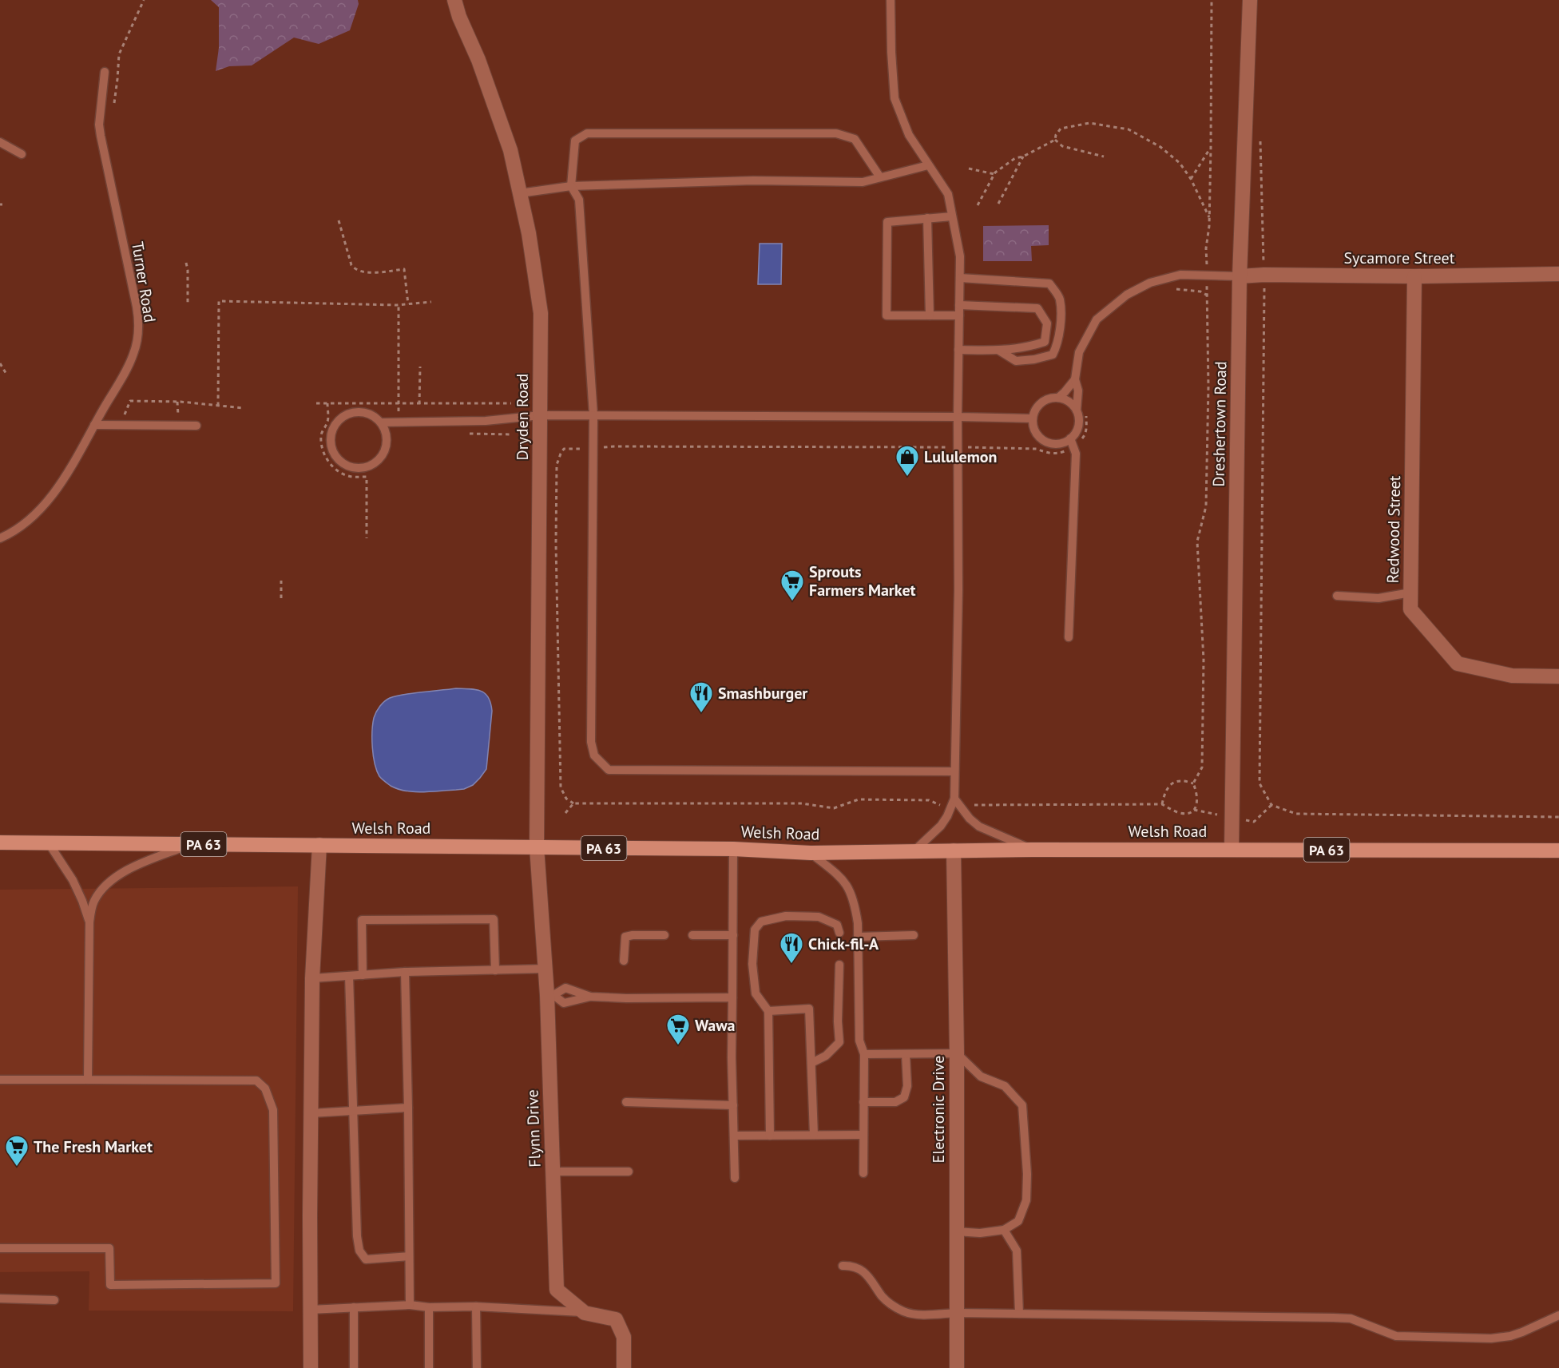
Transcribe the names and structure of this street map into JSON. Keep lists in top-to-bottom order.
{
  "streets": {
    "main road": ["Welsh Road", "PA 63"],
    "street": [
      "Sycamore Street",
      "Dryden Road",
      "Dreshertown Road",
      "Redwood Street",
      "Electronic Drive",
      "Flynn Drive"
    ],
    "lane": ["Turner Road"]
  },
  "crossings": [
    ["Sycamore Street", "Dreshertown Road"],
    ["Sycamore Street", "Redwood Street"],
    ["Dryden Road", "Welsh Road"],
    ["Dryden Road", "Flynn Drive"],
    ["Dreshertown Road", "Welsh Road"],
    ["Welsh Road", "Electronic Drive"],
    ["Welsh Road", "Flynn Drive"]
  ],
  "places": {
    "shop": ["Lululemon"],
    "supermarket": ["Sprouts Farmers Market", "Wawa", "The Fresh Market"],
    "restaurant": ["Smashburger", "Chick-fil-A"]
  }
}
